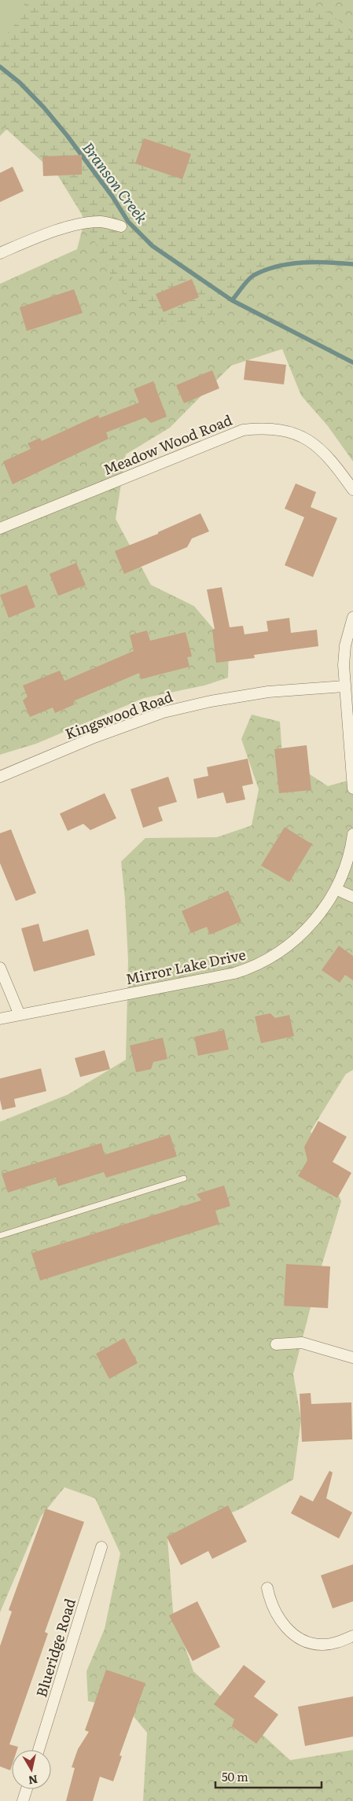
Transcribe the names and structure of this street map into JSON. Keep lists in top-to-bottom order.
{
  "streets": {
    "street": [
      "Meadow Wood Road",
      "Kingswood Road",
      "Mirror Lake Drive",
      "Blueridge Road"
    ]
  },
  "water": ["Branson Creek"],
  "scale_bar": "50 m",
  "north": "bottom"
}
